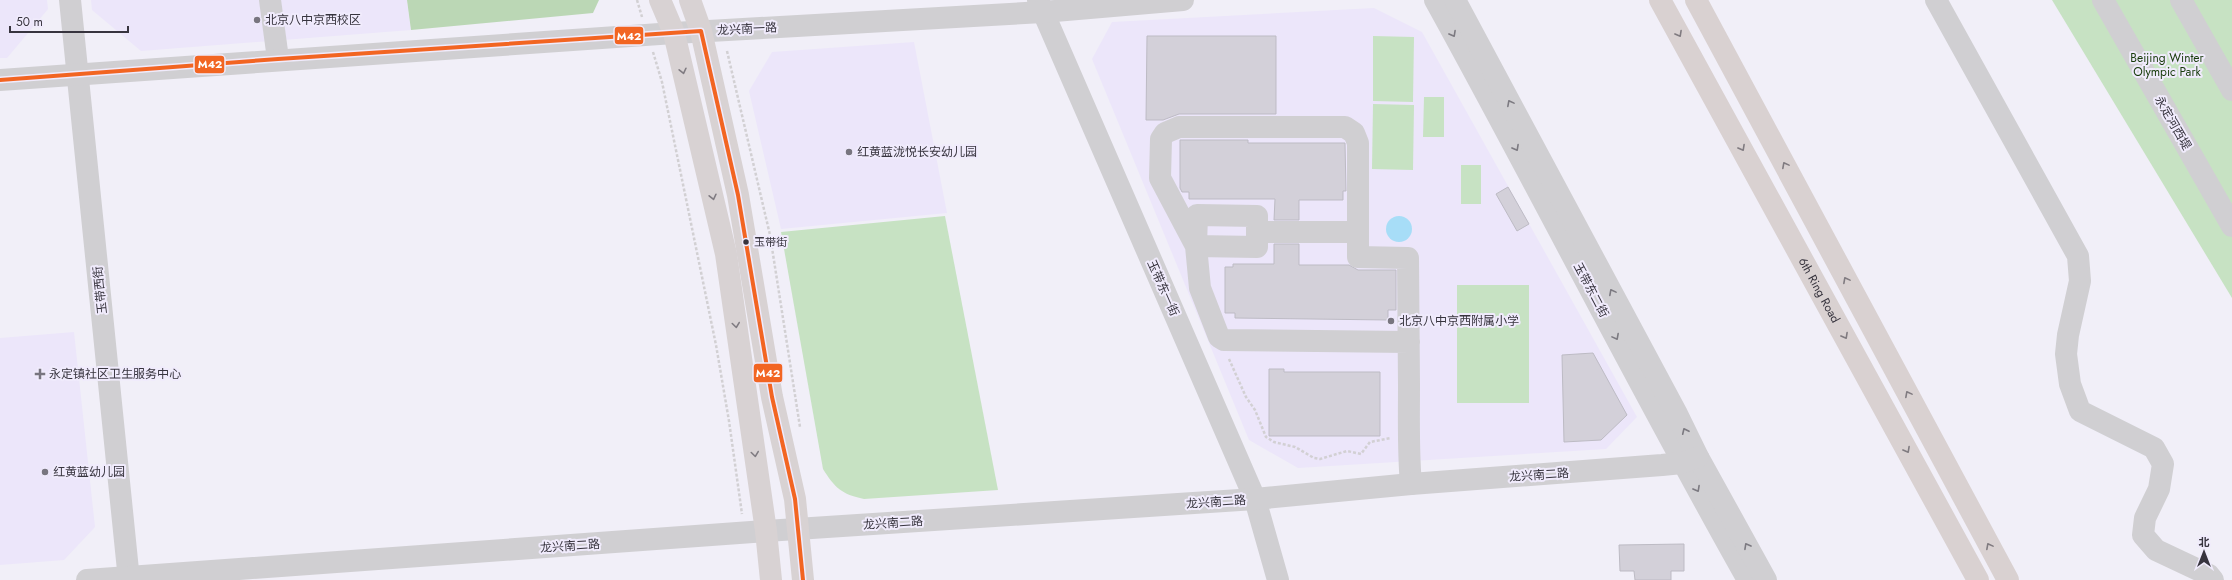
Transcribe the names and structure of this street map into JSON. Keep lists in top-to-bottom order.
{
  "streets": {
    "highway": ["6th Ring Road"],
    "street": [
      "龙兴南一路",
      "永定河西堤",
      "玉带东一街",
      "玉带西街",
      "玉带东二街",
      "龙兴南二路"
    ]
  },
  "crossings": [
    ["龙兴南一路", "玉带东一街"],
    ["龙兴南一路", "玉带西街"],
    ["玉带东一街", "龙兴南二路"],
    ["玉带西街", "龙兴南二路"],
    ["玉带东二街", "龙兴南二路"]
  ],
  "parks": ["Beijing Winter Olympic Park"],
  "places": {
    "other": [
      "北京八中京西校区",
      "红黄蓝泷悦长安幼儿园",
      "玉带街",
      "北京八中京西附属小学",
      "红黄蓝幼儿园"
    ],
    "health": ["永定镇社区卫生服务中心"]
  },
  "lines": ["transit line M42"],
  "scale_bar": "50 m",
  "north": "top"
}
